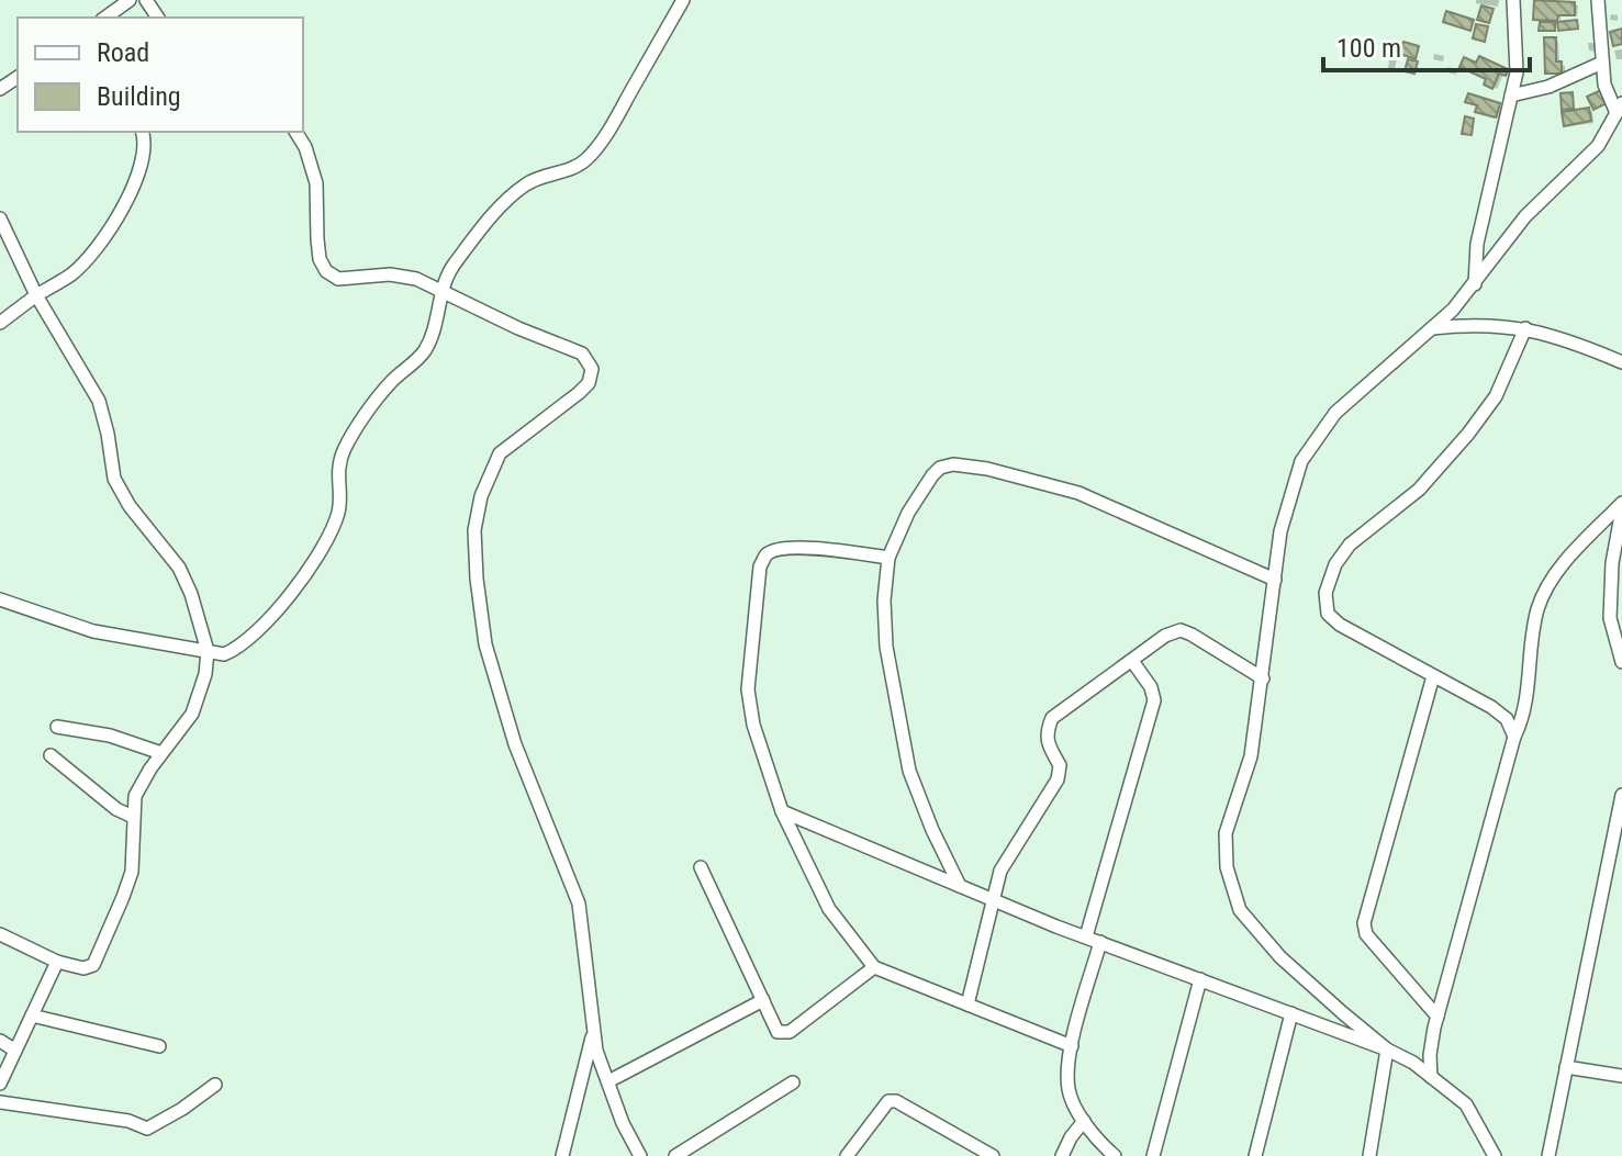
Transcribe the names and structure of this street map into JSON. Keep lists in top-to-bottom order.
{
  "legend": ["Road", "Building"],
  "scale_bar": "100 m"
}
